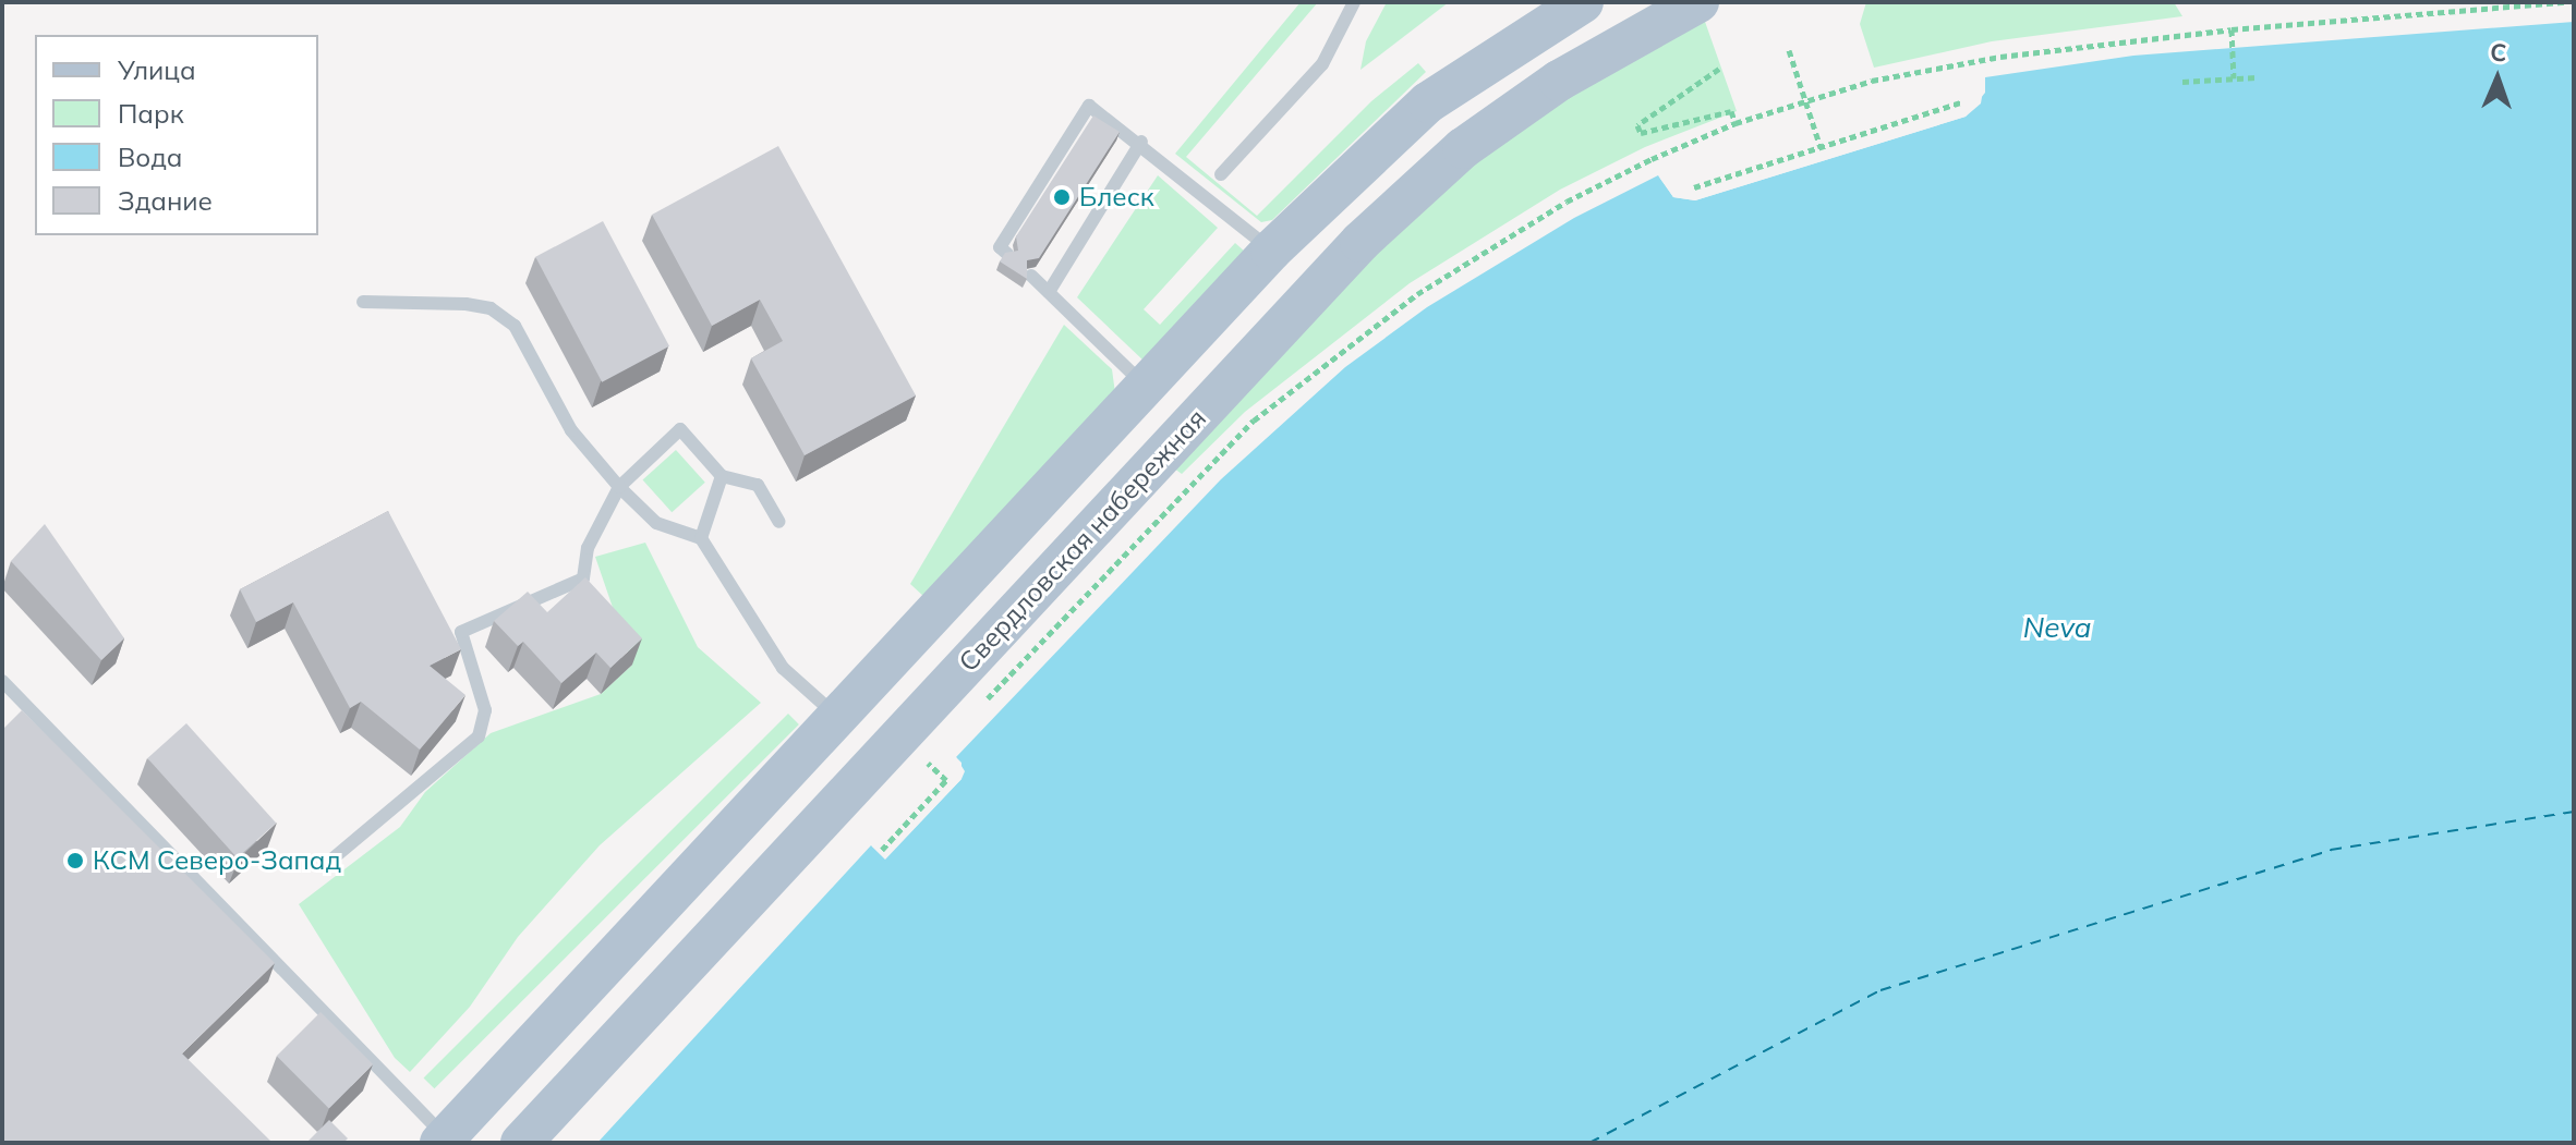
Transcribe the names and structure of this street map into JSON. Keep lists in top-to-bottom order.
{
  "streets": {
    "main road": ["Свердловская набережная"]
  },
  "water": ["Neva"],
  "places": ["Блеск", "КСМ Северо-Запад"],
  "legend": [
    "Улица",
    "Парк",
    "Вода",
    "Здание"
  ],
  "north": "top"
}
